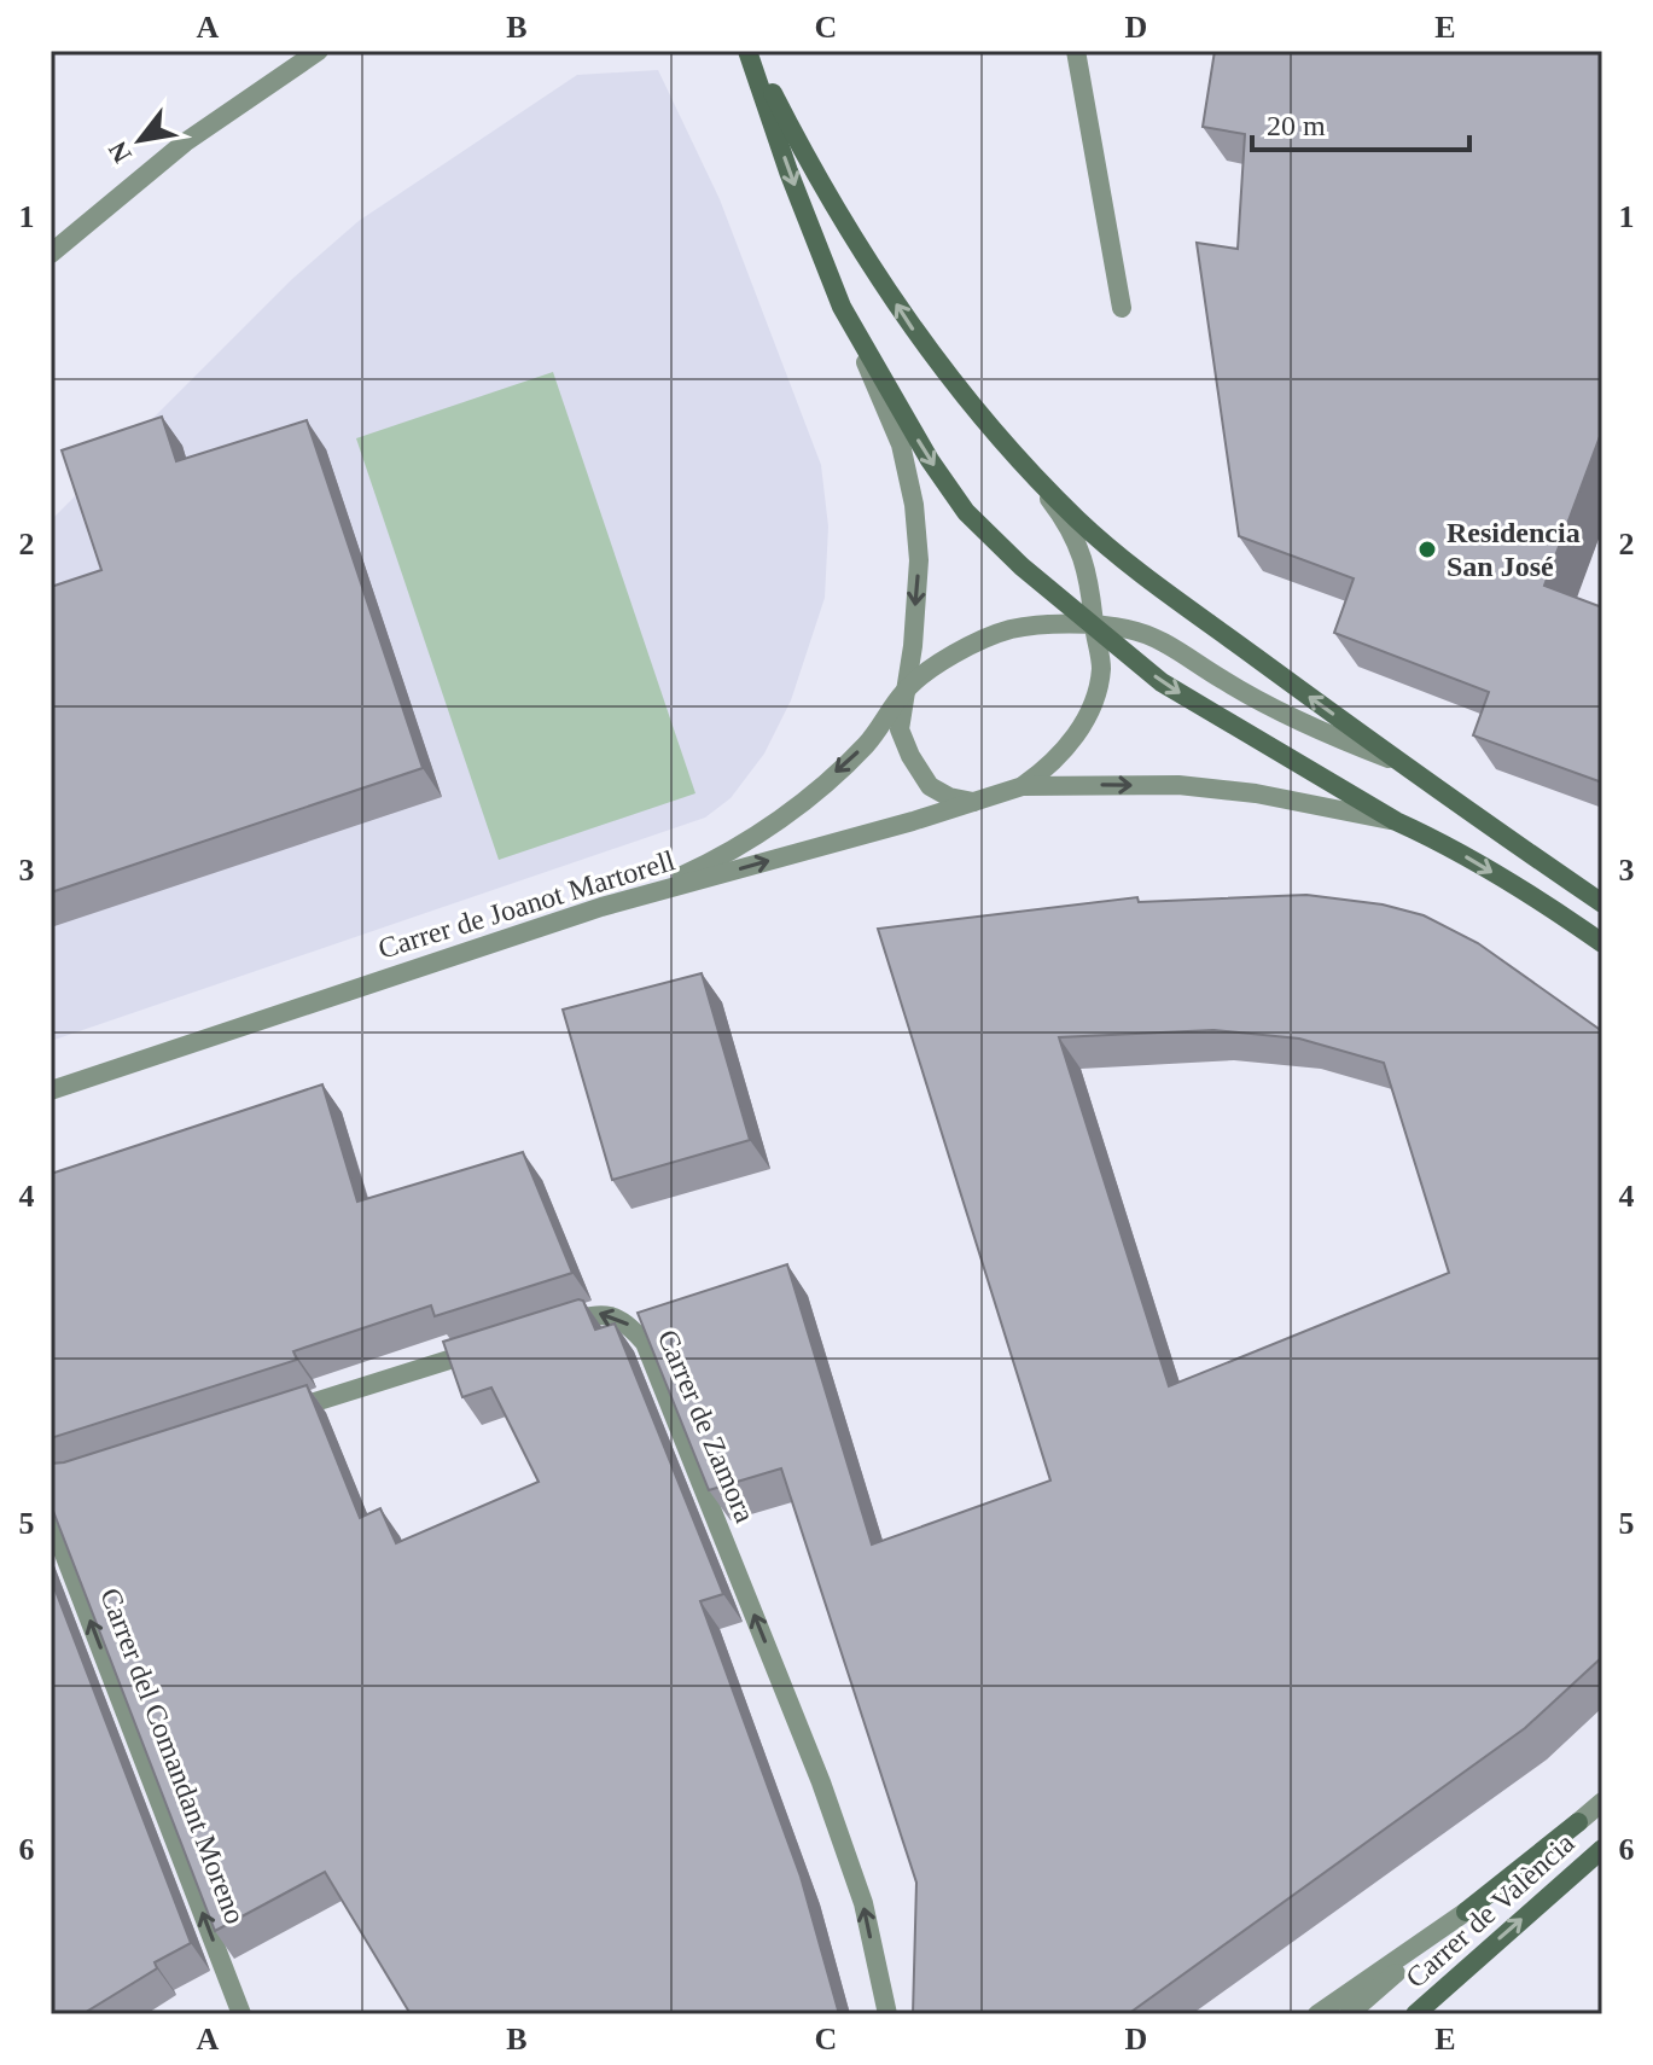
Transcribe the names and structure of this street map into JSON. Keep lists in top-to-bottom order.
{
  "streets": {
    "street": [
      "Carrer de Joanot Martorell",
      "Carrer de Zamora",
      "Carrer del Comandant Moreno",
      "Carrer de València"
    ]
  },
  "one_way": ["Carrer de Zamora", "Carrer del Comandant Moreno"],
  "places": ["Residencia San José"],
  "scale_bar": "20 m",
  "north": "bottom left",
  "grid": {
    "columns": [
      "A",
      "B",
      "C",
      "D",
      "E"
    ],
    "rows": [
      "1",
      "2",
      "3",
      "4",
      "5",
      "6"
    ]
  }
}
